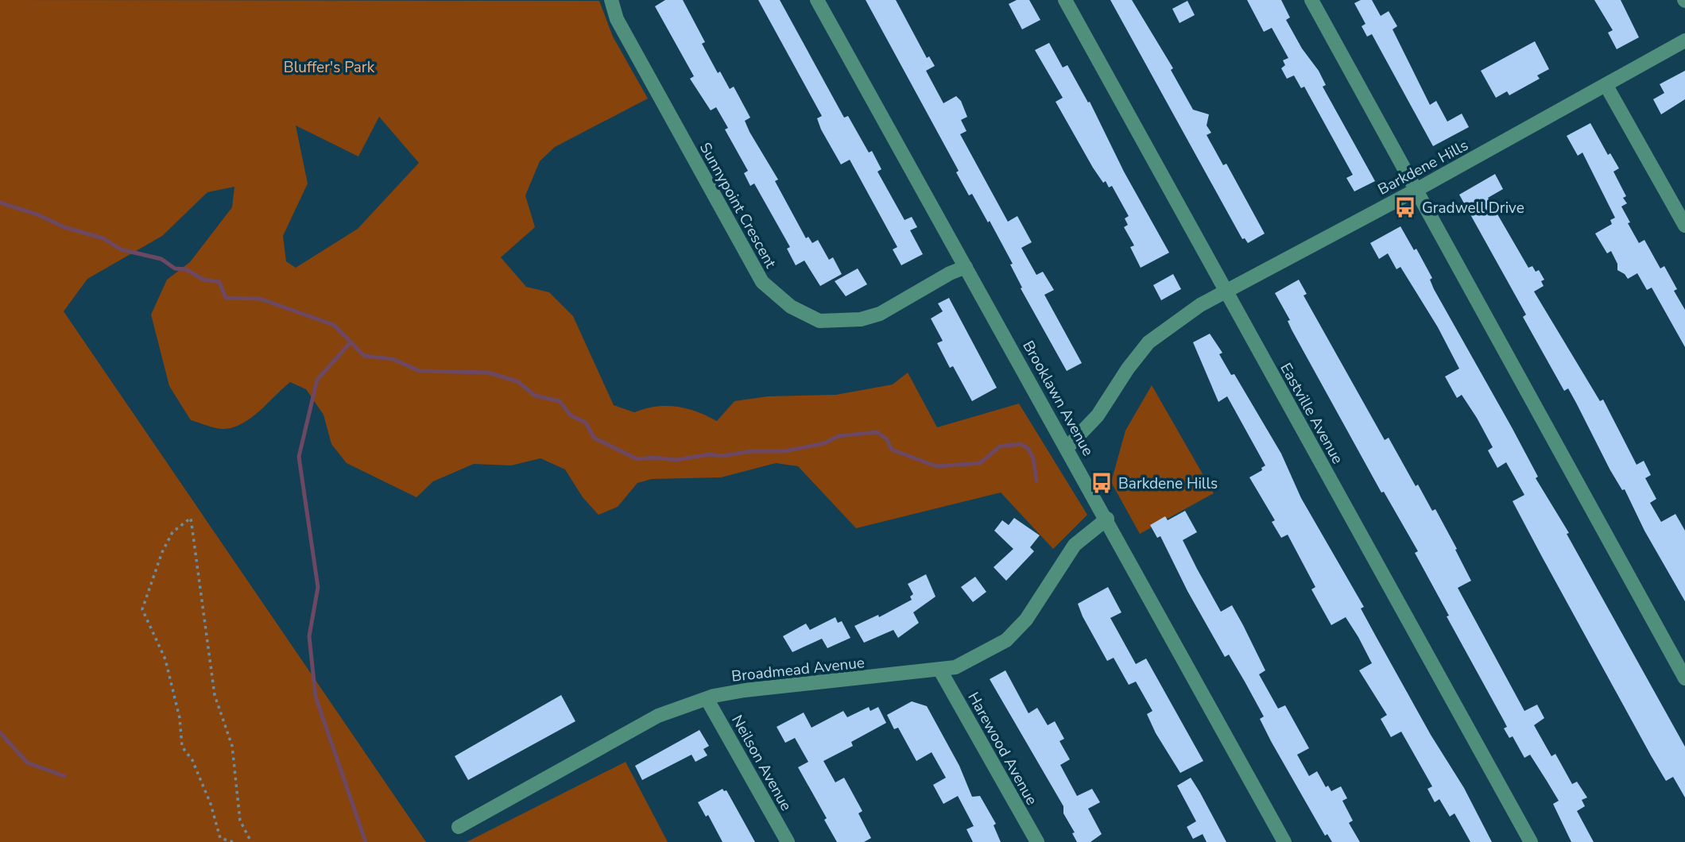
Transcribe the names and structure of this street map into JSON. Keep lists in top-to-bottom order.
{
  "streets": {
    "street": [
      "Barkdene Hills",
      "Sunnypoint Crescent",
      "Brooklawn Avenue",
      "Eastville Avenue",
      "Broadmead Avenue",
      "Harewood Avenue",
      "Neilson Avenue"
    ]
  },
  "crossings": [
    ["Barkdene Hills", "Brooklawn Avenue"],
    ["Barkdene Hills", "Eastville Avenue"],
    ["Sunnypoint Crescent", "Brooklawn Avenue"],
    ["Brooklawn Avenue", "Broadmead Avenue"],
    ["Broadmead Avenue", "Harewood Avenue"],
    ["Broadmead Avenue", "Neilson Avenue"]
  ],
  "parks": ["Bluffer's Park"],
  "places": {
    "bus stop": ["Gradwell Drive", "Barkdene Hills"]
  }
}
